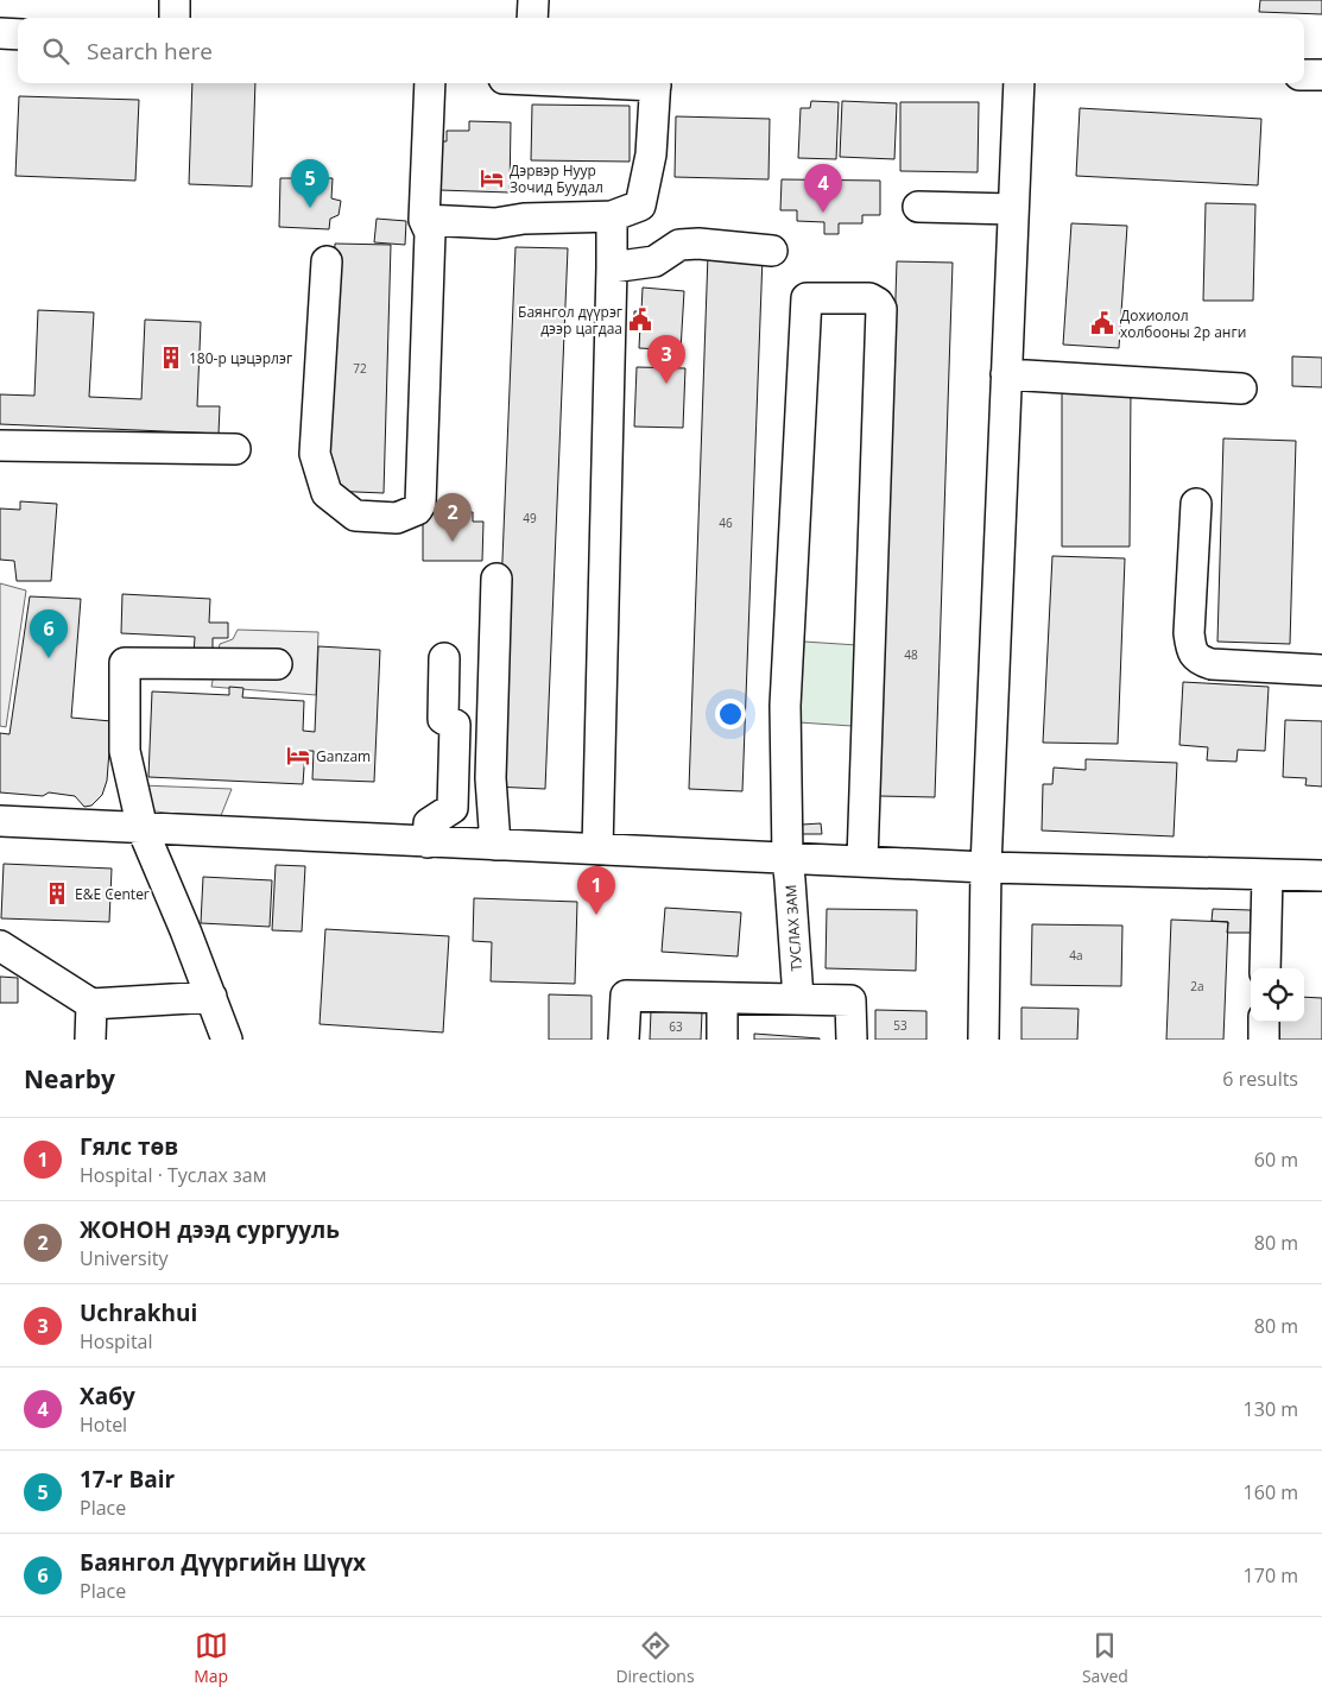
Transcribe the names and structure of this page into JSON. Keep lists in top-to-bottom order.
{
  "streets": {
    "street": ["ТУСЛАХ ЗАМ"]
  },
  "places": {
    "hotel": ["Дэрвэр Нуур Зочид Буудал", "Ganzam"],
    "public building": ["Баянгол дүүрэг дээр цагдаа", "Дохиолол холбооны 2р анги"],
    "building": ["180-р цэцэрлэг", "E&E Center"]
  },
  "house_numbers": [
    "72",
    "49",
    "46",
    "48",
    "4a",
    "2а",
    "53",
    "63"
  ],
  "page": {
    "search": "Search here",
    "pins": [
      "5",
      "4",
      "3",
      "2",
      "6",
      "1"
    ],
    "heading": ["Nearby", "6 results"],
    "list": [
      {
        "mark": "1",
        "name": "Гялс төв",
        "note": "Hospital · Туслах зам",
        "value": "60 m"
      },
      {
        "mark": "2",
        "name": "ЖОНОН дээд сургууль",
        "note": "University",
        "value": "80 m"
      },
      {
        "mark": "3",
        "name": "Uchrakhui",
        "note": "Hospital",
        "value": "80 m"
      },
      {
        "mark": "4",
        "name": "Хабу",
        "note": "Hotel",
        "value": "130 m"
      },
      {
        "mark": "5",
        "name": "17-r Bair",
        "note": "Place",
        "value": "160 m"
      },
      {
        "mark": "6",
        "name": "Баянгол Дүүргийн Шүүх",
        "note": "Place",
        "value": "170 m"
      }
    ],
    "nav": ["Map", "Directions", "Saved"]
  }
}
